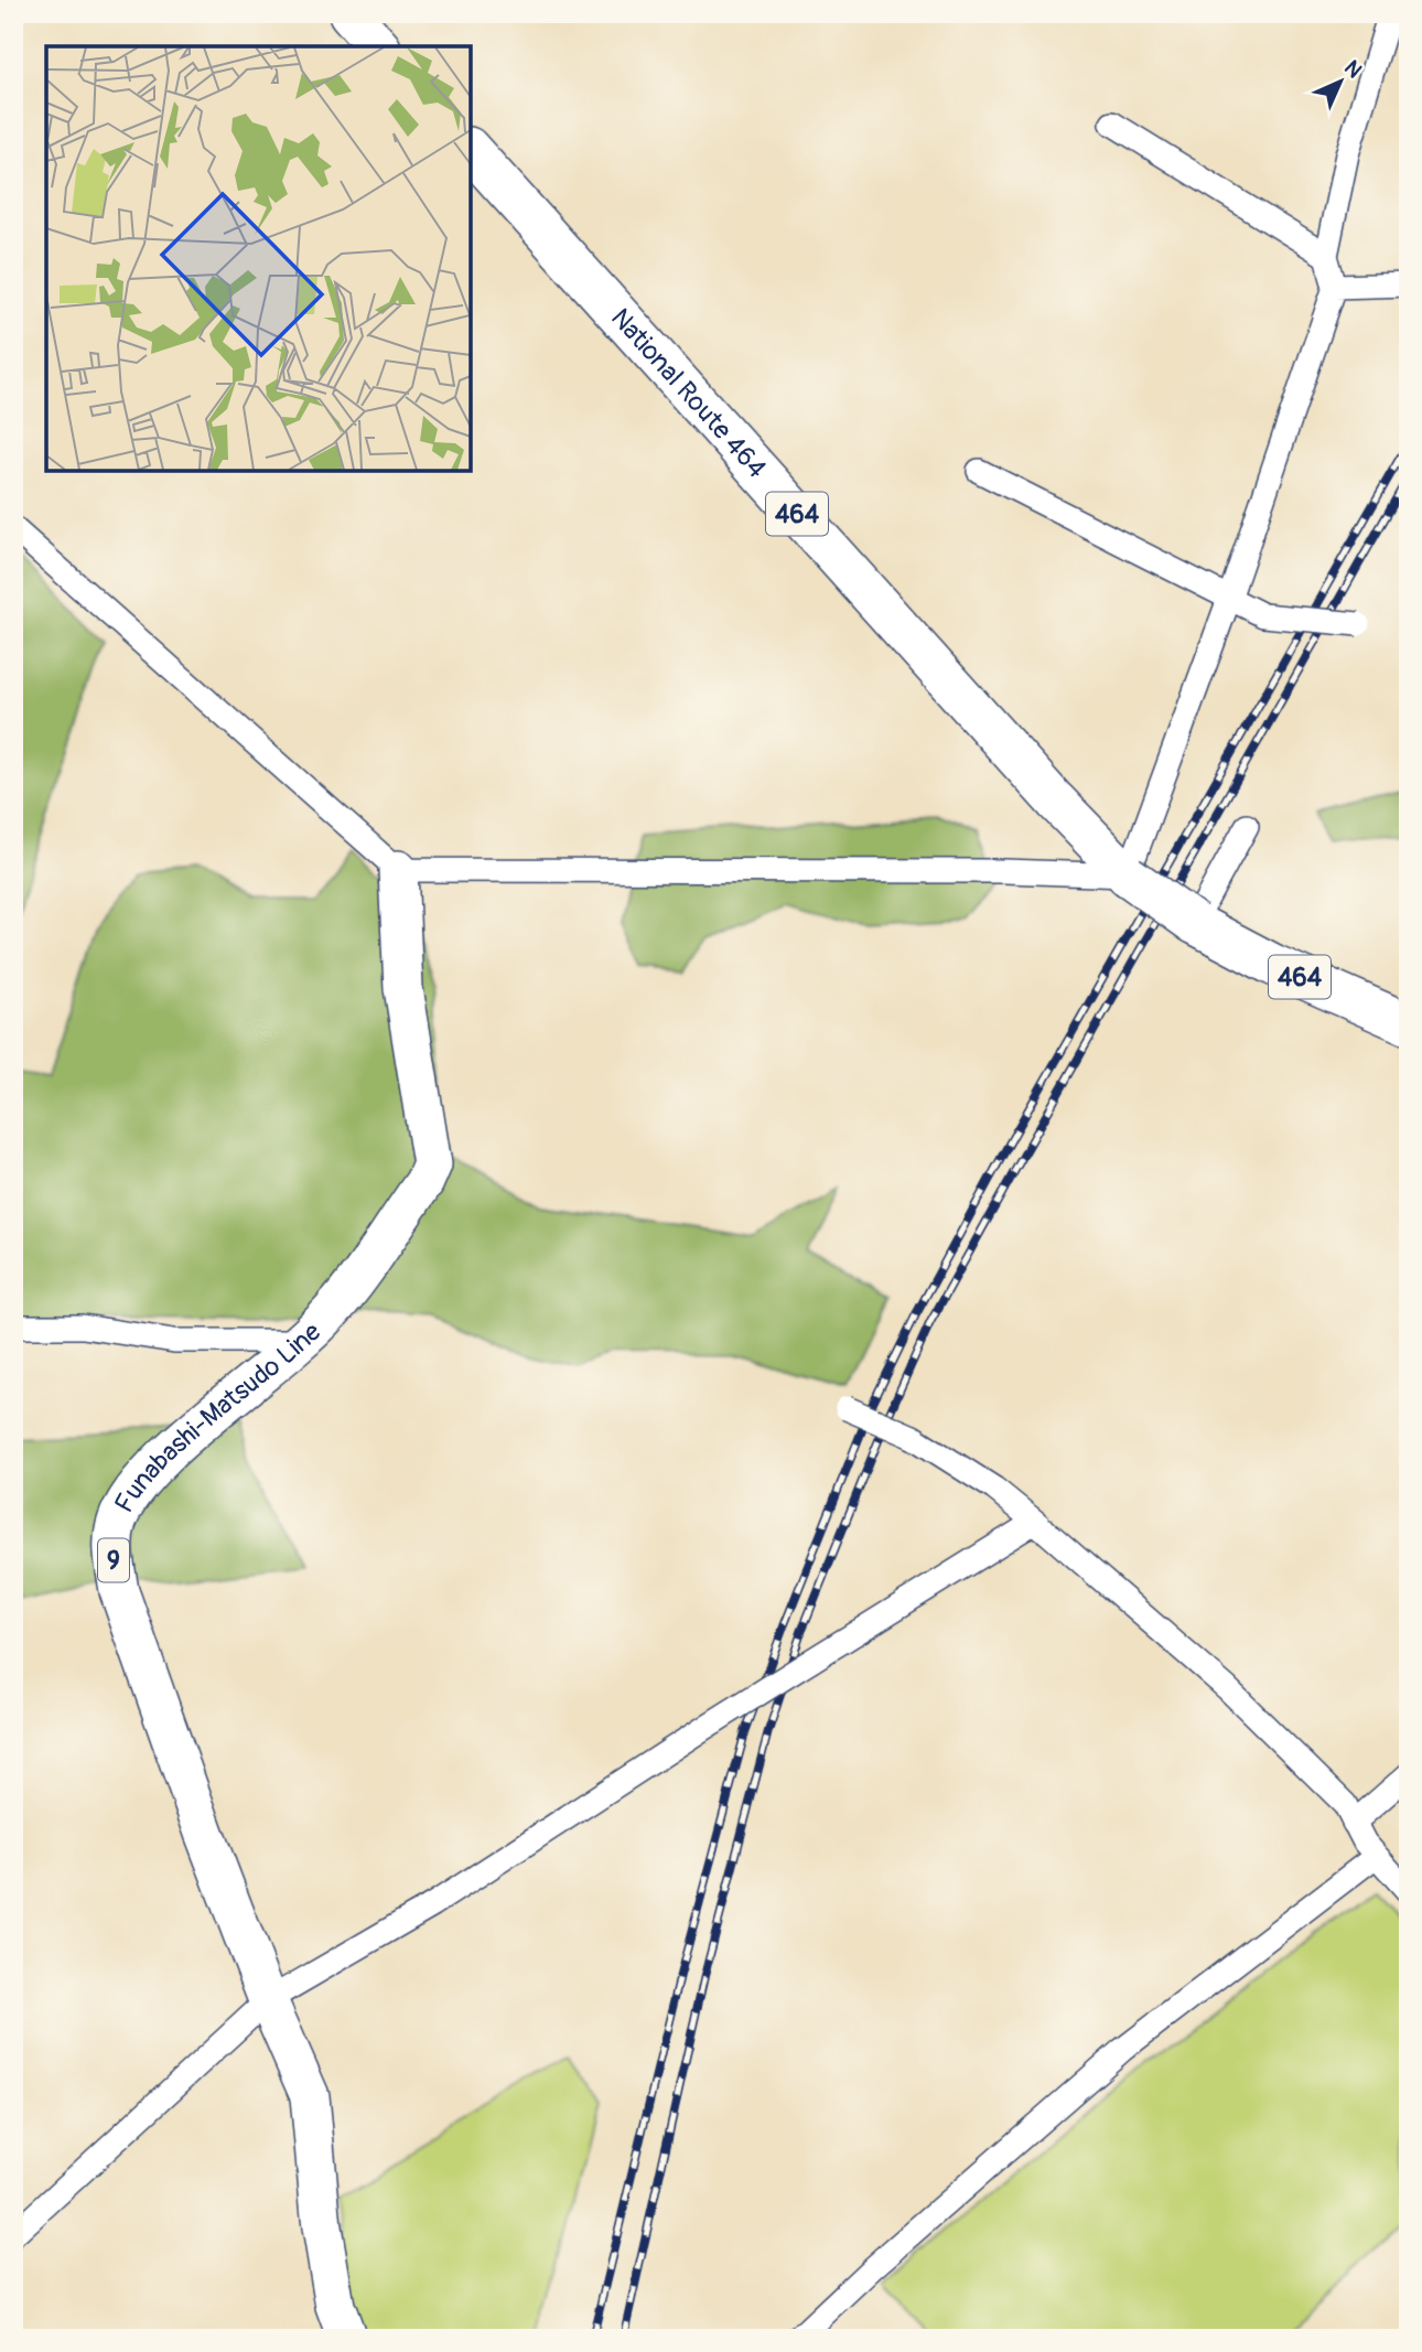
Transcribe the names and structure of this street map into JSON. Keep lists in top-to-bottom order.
{
  "streets": {
    "highway": ["National Route 464", "464"],
    "main road": ["Funabashi-Matsudo Line", "9"]
  },
  "crossings": [
    ["National Route 464", "464"]
  ],
  "north": "top right"
}
